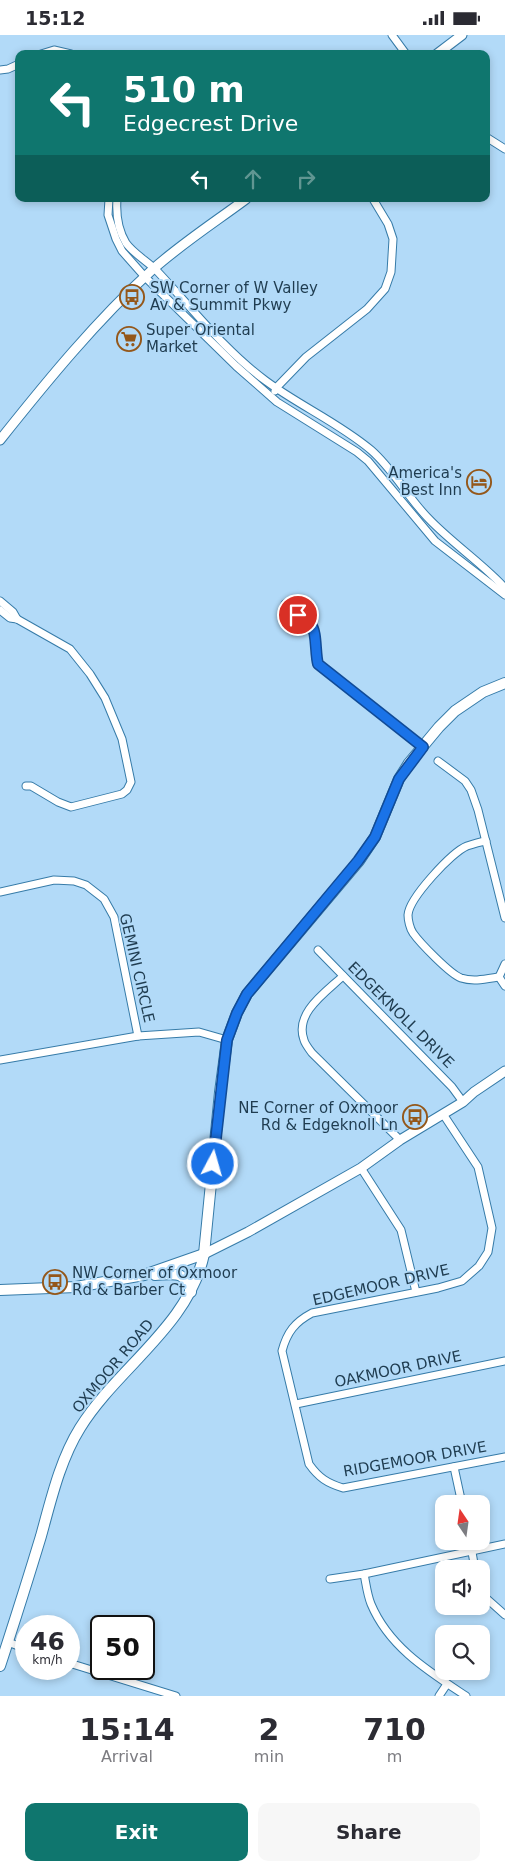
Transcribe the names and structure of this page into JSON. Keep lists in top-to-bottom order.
{
  "streets": {
    "main road": ["OXMOOR ROAD"],
    "street": [
      "GEMINI CIRCLE",
      "EDGEKNOLL DRIVE",
      "EDGEMOOR DRIVE",
      "OAKMOOR DRIVE",
      "RIDGEMOOR DRIVE"
    ]
  },
  "crossings": [
    ["EDGEMOOR DRIVE", "OAKMOOR DRIVE"],
    ["EDGEMOOR DRIVE", "RIDGEMOOR DRIVE"],
    ["OAKMOOR DRIVE", "RIDGEMOOR DRIVE"]
  ],
  "places": {
    "bus stop": ["SW Corner of W Valley Av & Summit Pkwy", "NE Corner of Oxmoor Rd & Edgeknoll Ln", "NW Corner of Oxmoor Rd & Barber Ct"],
    "supermarket": ["Super Oriental Market"],
    "hotel": ["America's Best Inn"]
  },
  "north": "top",
  "page": {
    "status": "15:12",
    "turn": ["510 m", "Edgecrest Drive"],
    "speed": "46 km/h",
    "limit": "50",
    "eta": [
      "15:14",
      "Arrival",
      "2",
      "min",
      "710",
      "m"
    ],
    "buttons": ["Exit", "Share"]
  }
}
